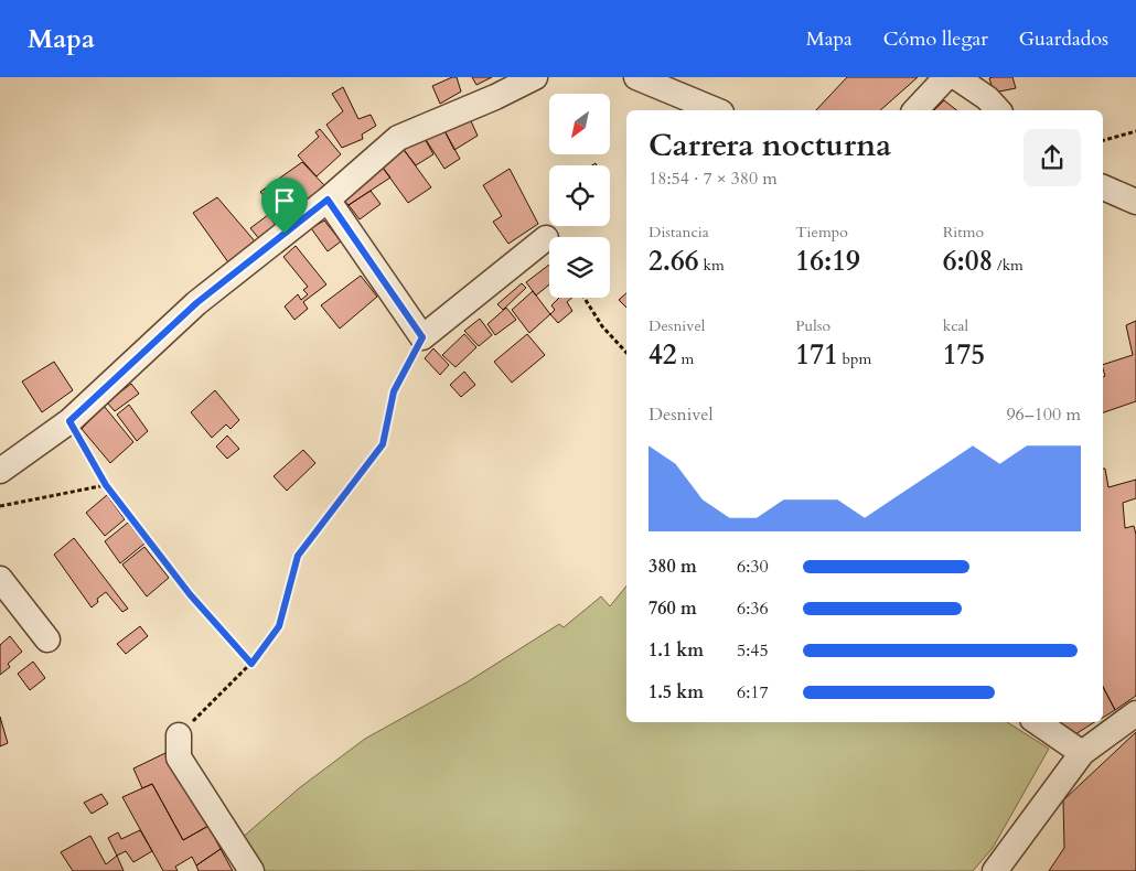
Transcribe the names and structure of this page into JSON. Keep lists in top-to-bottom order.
{
  "north": "bottom left",
  "page": {
    "header": "Mapa",
    "nav": ["Mapa", "Cómo llegar", "Guardados"],
    "heading": ["Carrera nocturna", "18:54 · 7 × 380 m"],
    "stats": [
      ["Distancia", "2.66 km"],
      ["Tiempo", "16:19"],
      ["Ritmo", "6:08 /km"],
      ["Desnivel", "42 m"],
      ["Pulso", "171 bpm"],
      ["kcal", "175"]
    ],
    "chart": ["Desnivel", "96–100 m"],
    "list": [
      {
        "name": "380 m",
        "note": "6:30"
      },
      {
        "name": "760 m",
        "note": "6:36"
      },
      {
        "name": "1.1 km",
        "note": "5:45"
      },
      {
        "name": "1.5 km",
        "note": "6:17"
      }
    ]
  }
}
